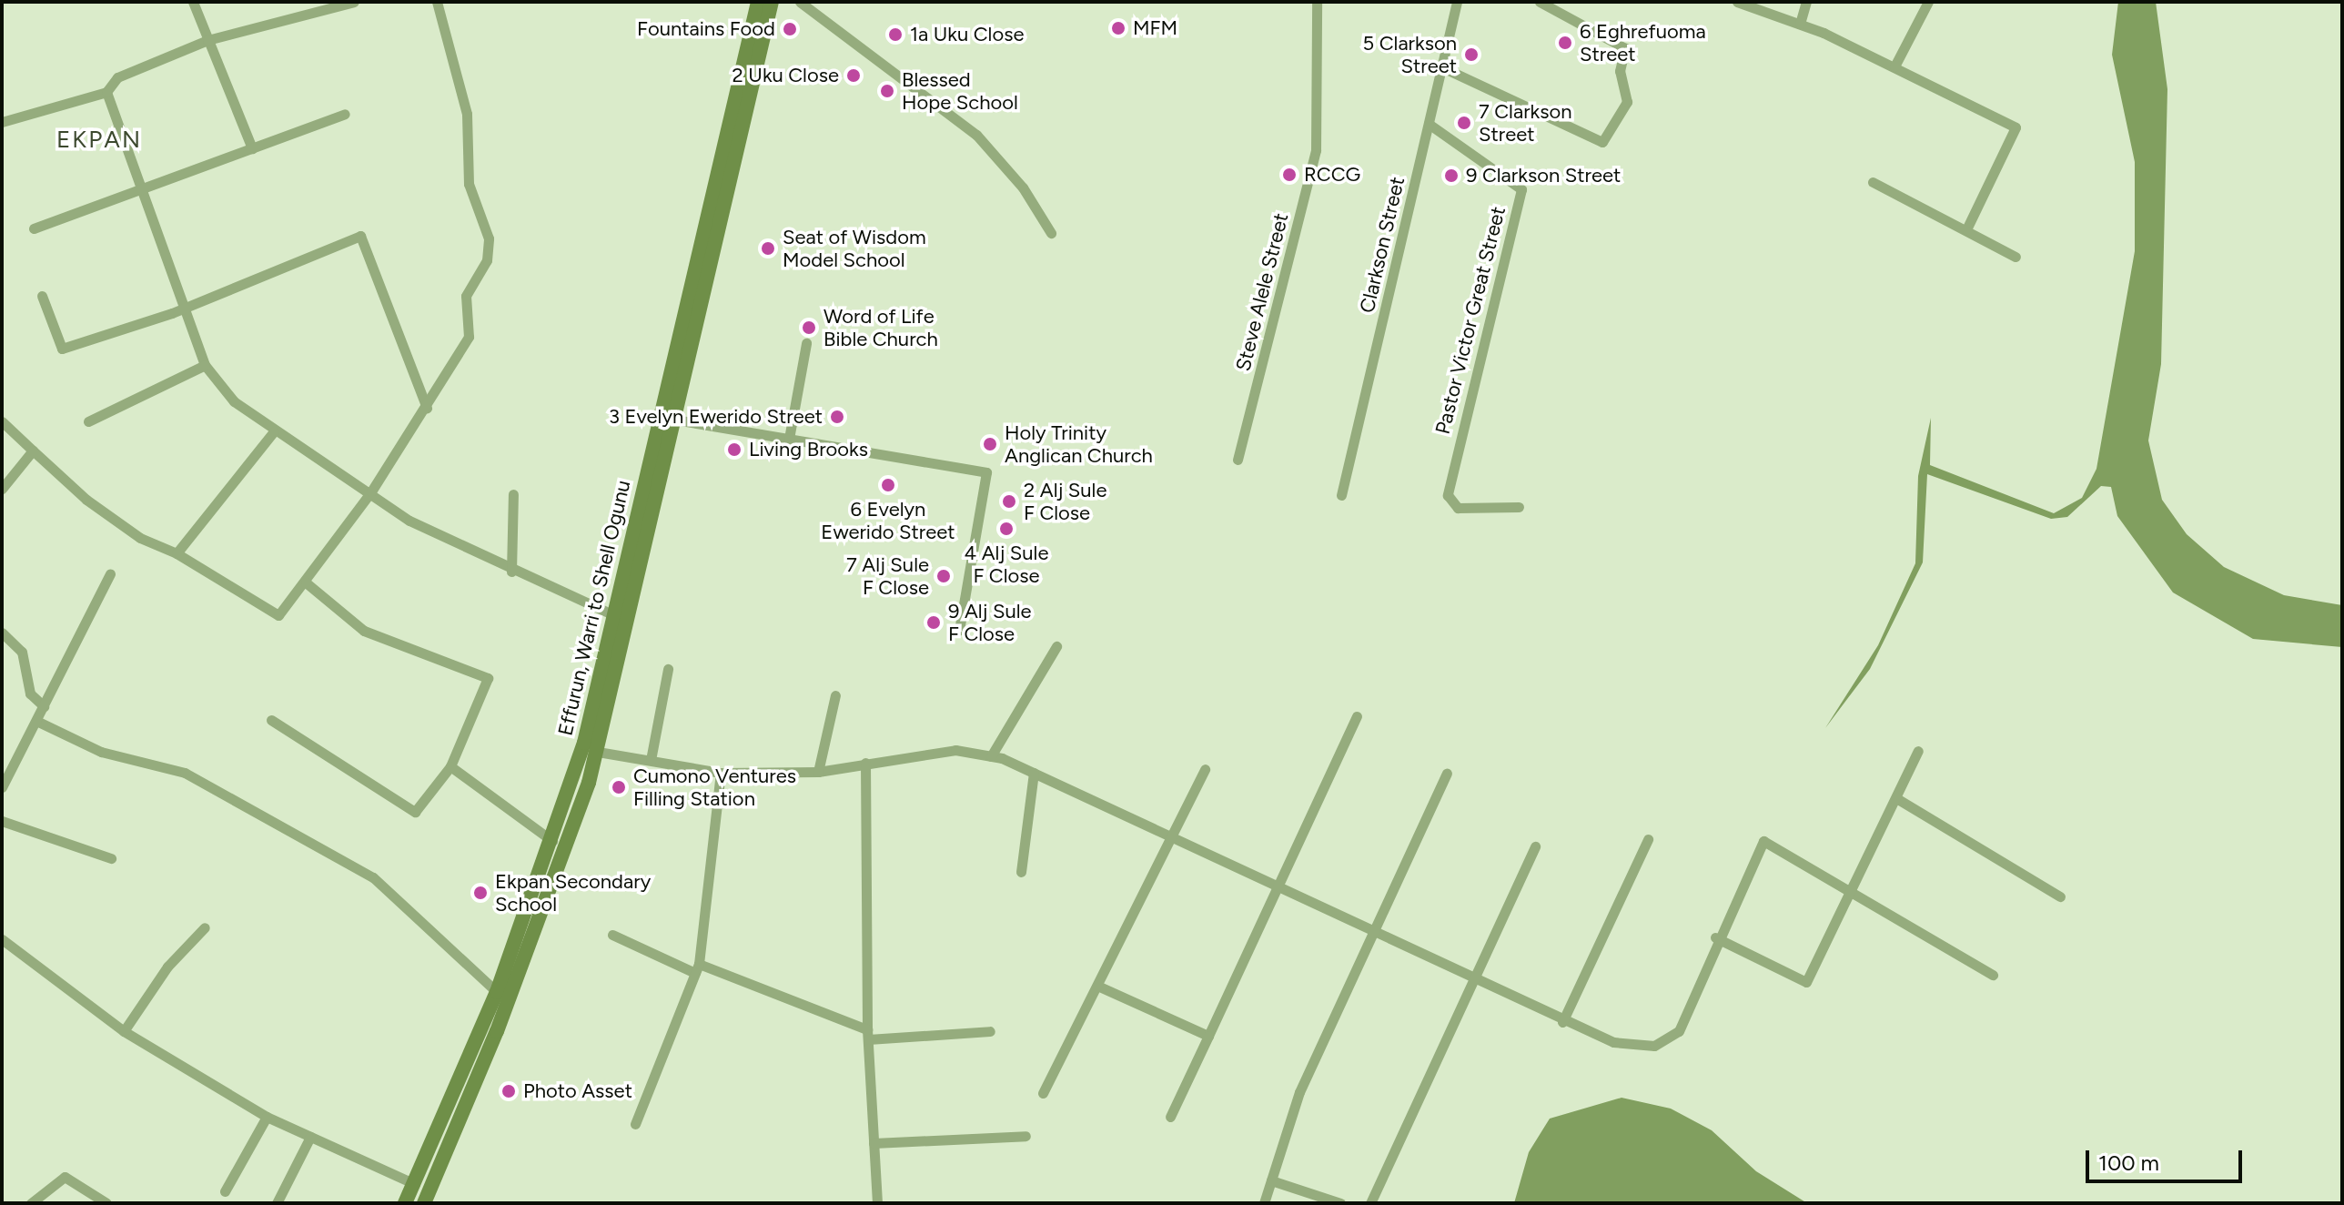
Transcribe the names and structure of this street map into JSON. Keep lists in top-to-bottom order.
{
  "streets": {
    "main road": ["Effurun, Warri to Shell Ogunu"],
    "street": ["Clarkson Street", "Steve Alele Street", "Pastor Victor Great Street"]
  },
  "crossings": [
    ["Clarkson Street", "Pastor Victor Great Street"]
  ],
  "districts": ["EKPAN"],
  "places": [
    "MFM",
    "Fountains Food",
    "1a Uku Close",
    "6 Eghrefuoma Street",
    "5 Clarkson Street",
    "2 Uku Close",
    "Blessed Hope School",
    "7 Clarkson Street",
    "RCCG",
    "9 Clarkson Street",
    "Seat of Wisdom Model School",
    "Word of Life Bible Church",
    "3 Evelyn Ewerido Street",
    "Holy Trinity Anglican Church",
    "Living Brooks",
    "6 Evelyn Ewerido Street",
    "2 Alj Sule F Close",
    "4 Alj Sule F Close",
    "7 Alj Sule F Close",
    "9 Alj Sule F Close",
    "Cumono Ventures Filling Station",
    "Ekpan Secondary School",
    "Photo Asset"
  ],
  "scale_bar": "100 m"
}
